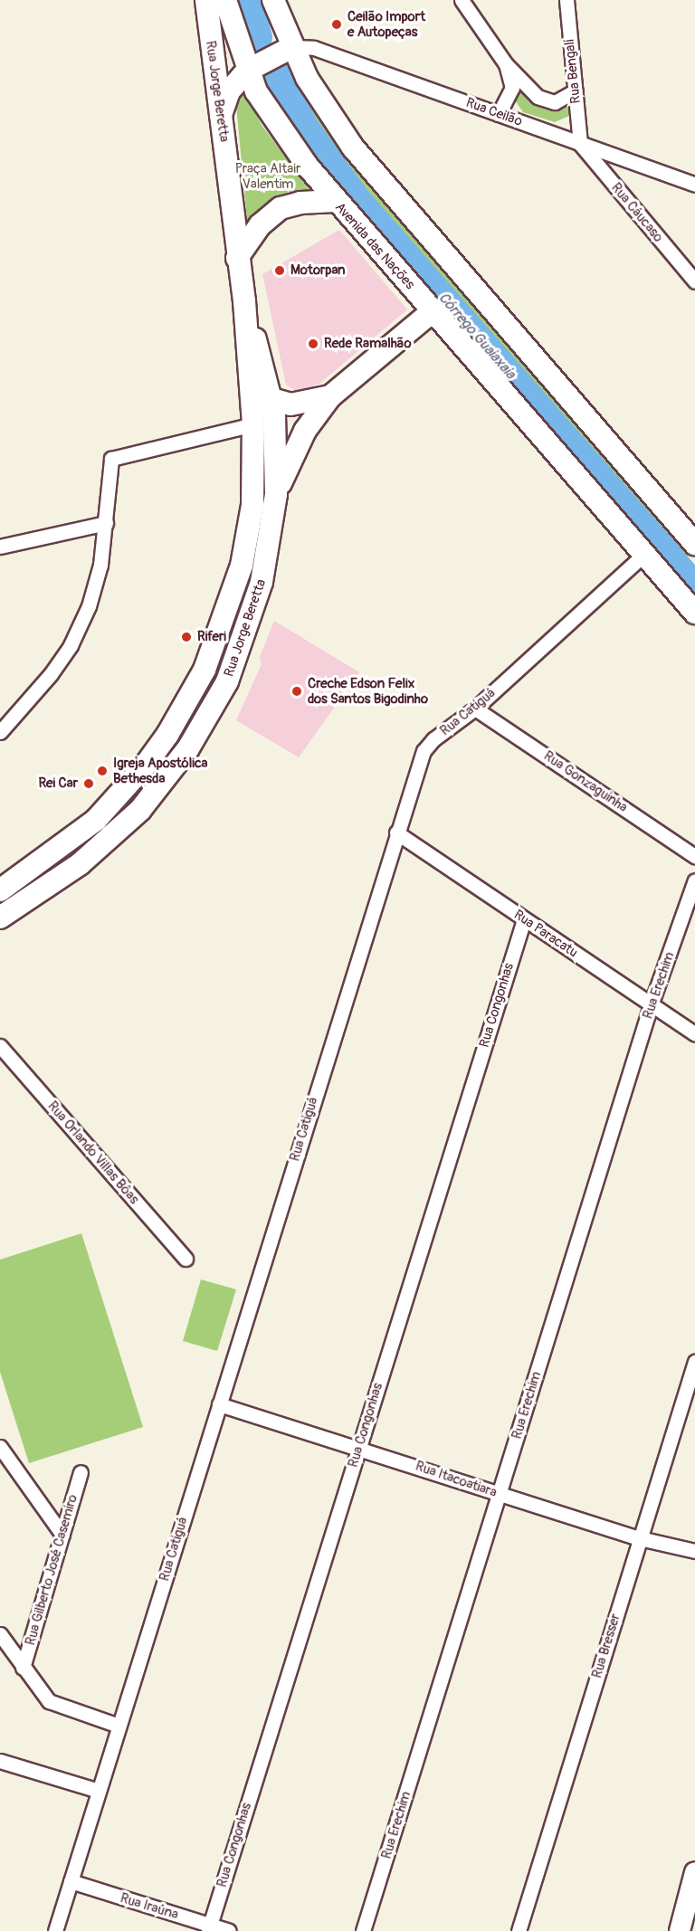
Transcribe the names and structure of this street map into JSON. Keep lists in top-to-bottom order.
{
  "streets": {
    "main road": ["Rua Jorge Beretta", "Avenida das Nações"],
    "street": [
      "Rua Bengali",
      "Rua Ceilão",
      "Rua Cáucaso",
      "Rua Catiguá",
      "Rua Gonzaguinha",
      "Rua Paracatu",
      "Rua Erechim",
      "Rua Congonhas",
      "Rua Orlando Villas Bôas",
      "Rua Itacoatiara",
      "Rua Gilberto José Casemiro",
      "Rua Bresser",
      "Rua Iraúna"
    ]
  },
  "crossings": [
    ["Rua Bengali", "Rua Ceilão"],
    ["Rua Bengali", "Rua Cáucaso"],
    ["Rua Ceilão", "Rua Cáucaso"],
    ["Avenida das Nações", "Rua Catiguá"],
    ["Rua Catiguá", "Rua Gonzaguinha"],
    ["Rua Catiguá", "Rua Paracatu"],
    ["Rua Catiguá", "Rua Itacoatiara"],
    ["Rua Catiguá", "Rua Iraúna"],
    ["Rua Paracatu", "Rua Erechim"],
    ["Rua Paracatu", "Rua Congonhas"],
    ["Rua Erechim", "Rua Itacoatiara"],
    ["Rua Congonhas", "Rua Itacoatiara"],
    ["Rua Congonhas", "Rua Iraúna"],
    ["Rua Itacoatiara", "Rua Bresser"]
  ],
  "water": ["Córrego Guaiaxaia"],
  "parks": ["Praça Altair Valentim"],
  "places": [
    "Ceilão Import e Autopeças",
    "Motorpan",
    "Rede Ramalhão",
    "Riferi",
    "Creche Edson Felix dos Santos Bigodinho",
    "Igreja Apostólica Bethesda",
    "Rei Car"
  ]
}
